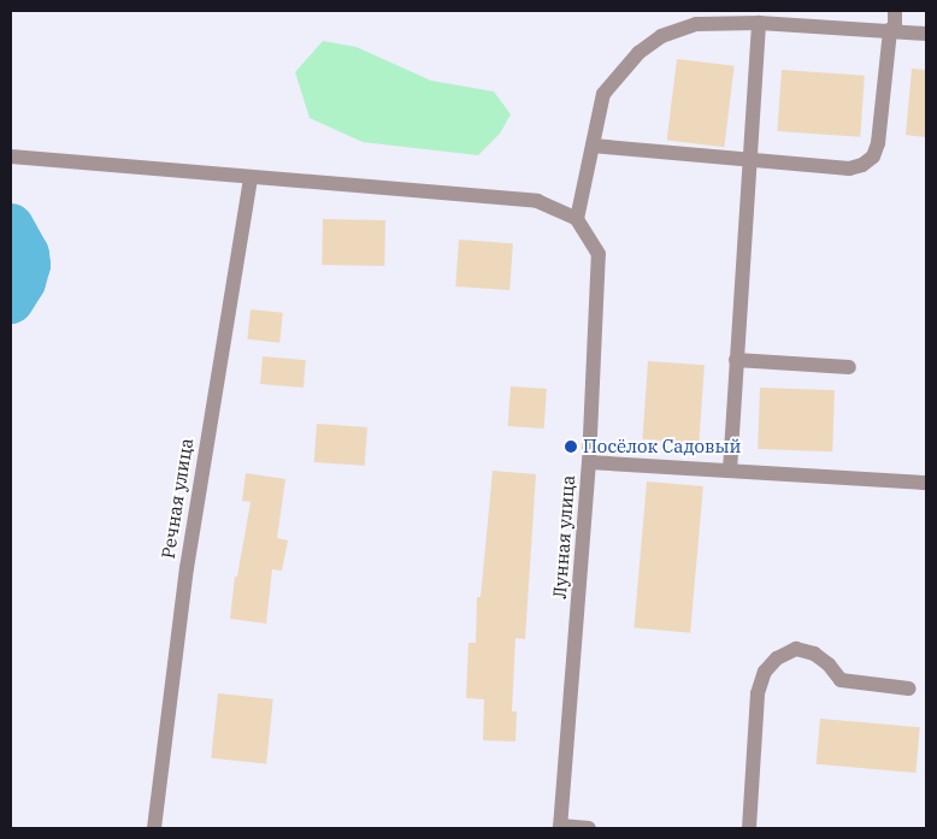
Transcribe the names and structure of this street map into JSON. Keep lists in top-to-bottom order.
{
  "streets": {
    "street": ["Речная улица", "Лунная улица"]
  },
  "places": ["Посёлок Садовый"]
}
